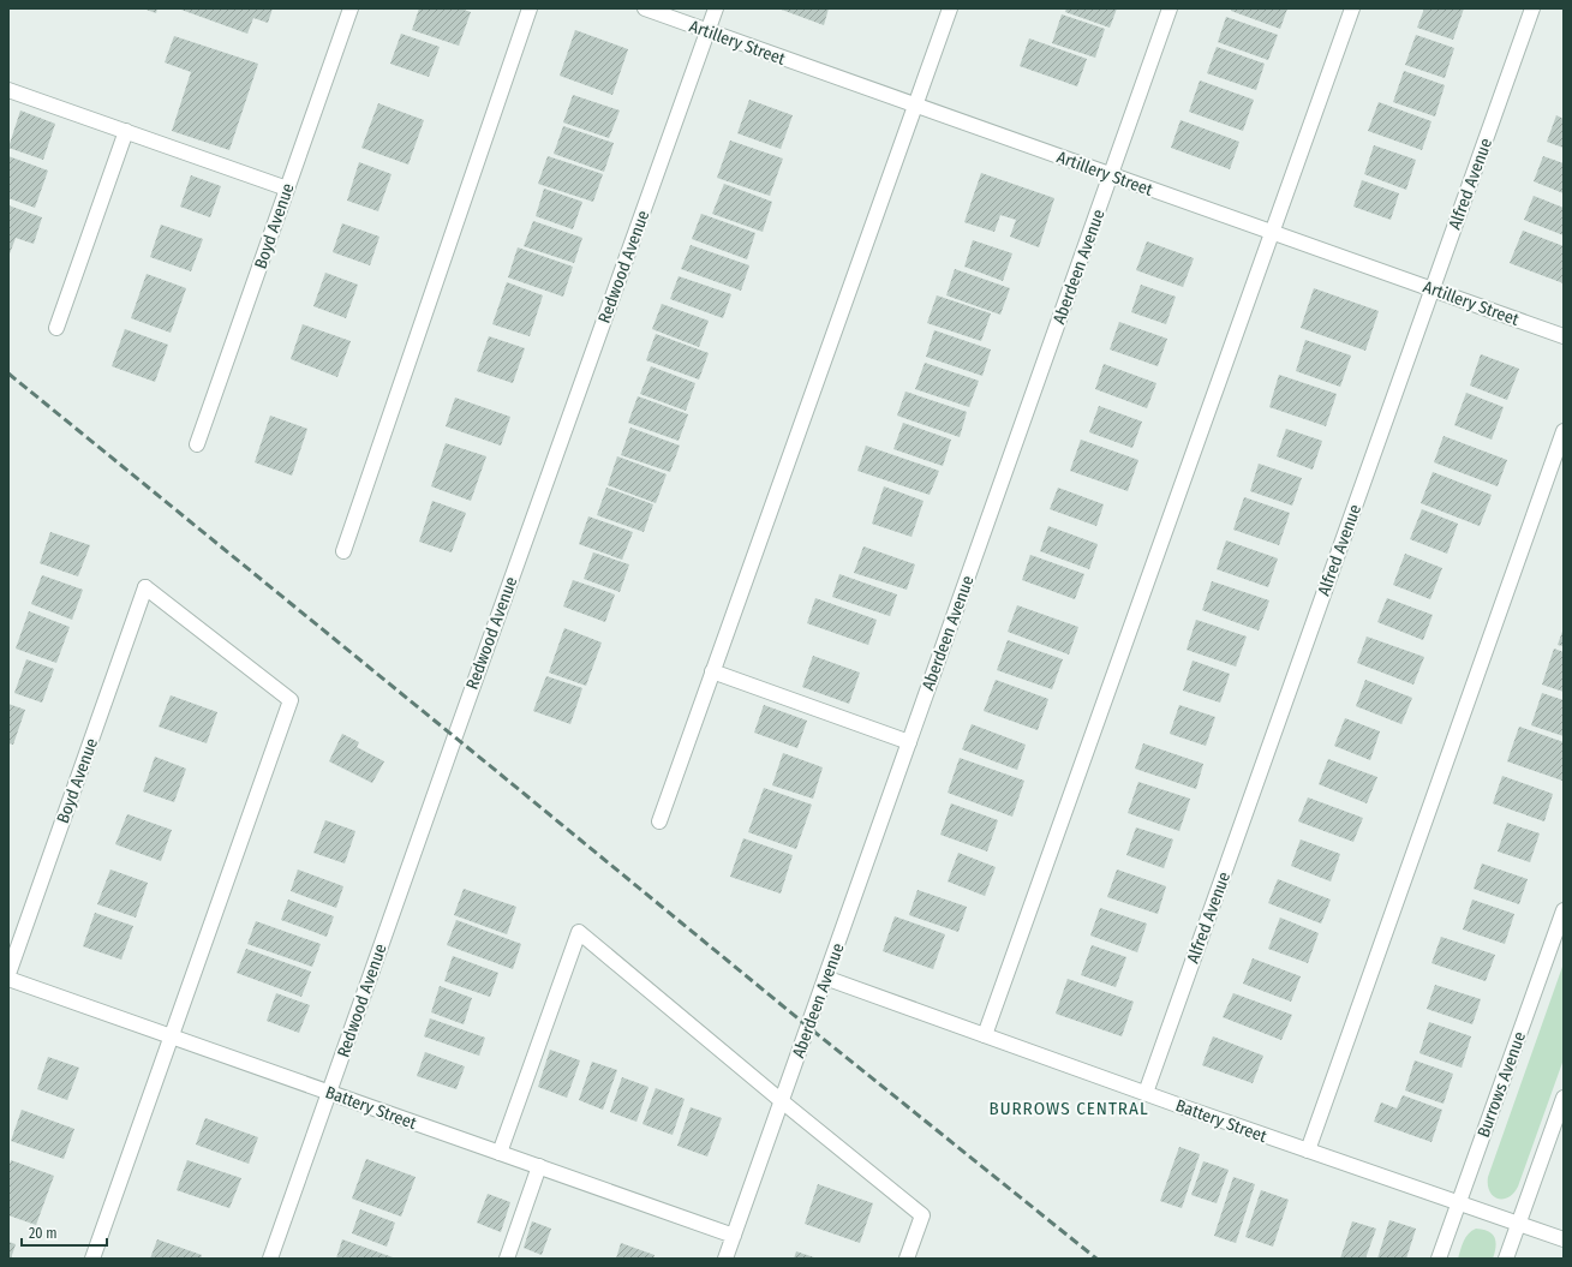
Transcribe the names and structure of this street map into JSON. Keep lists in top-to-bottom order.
{
  "streets": {
    "street": [
      "Artillery Street",
      "Alfred Avenue",
      "Boyd Avenue",
      "Redwood Avenue",
      "Aberdeen Avenue",
      "Burrows Avenue",
      "Battery Street"
    ]
  },
  "crossings": [
    ["Artillery Street", "Alfred Avenue"],
    ["Artillery Street", "Redwood Avenue"],
    ["Artillery Street", "Aberdeen Avenue"],
    ["Alfred Avenue", "Battery Street"],
    ["Boyd Avenue", "Battery Street"],
    ["Redwood Avenue", "Battery Street"],
    ["Aberdeen Avenue", "Battery Street"],
    ["Burrows Avenue", "Battery Street"]
  ],
  "districts": ["BURROWS CENTRAL"],
  "scale_bar": "20 m"
}
